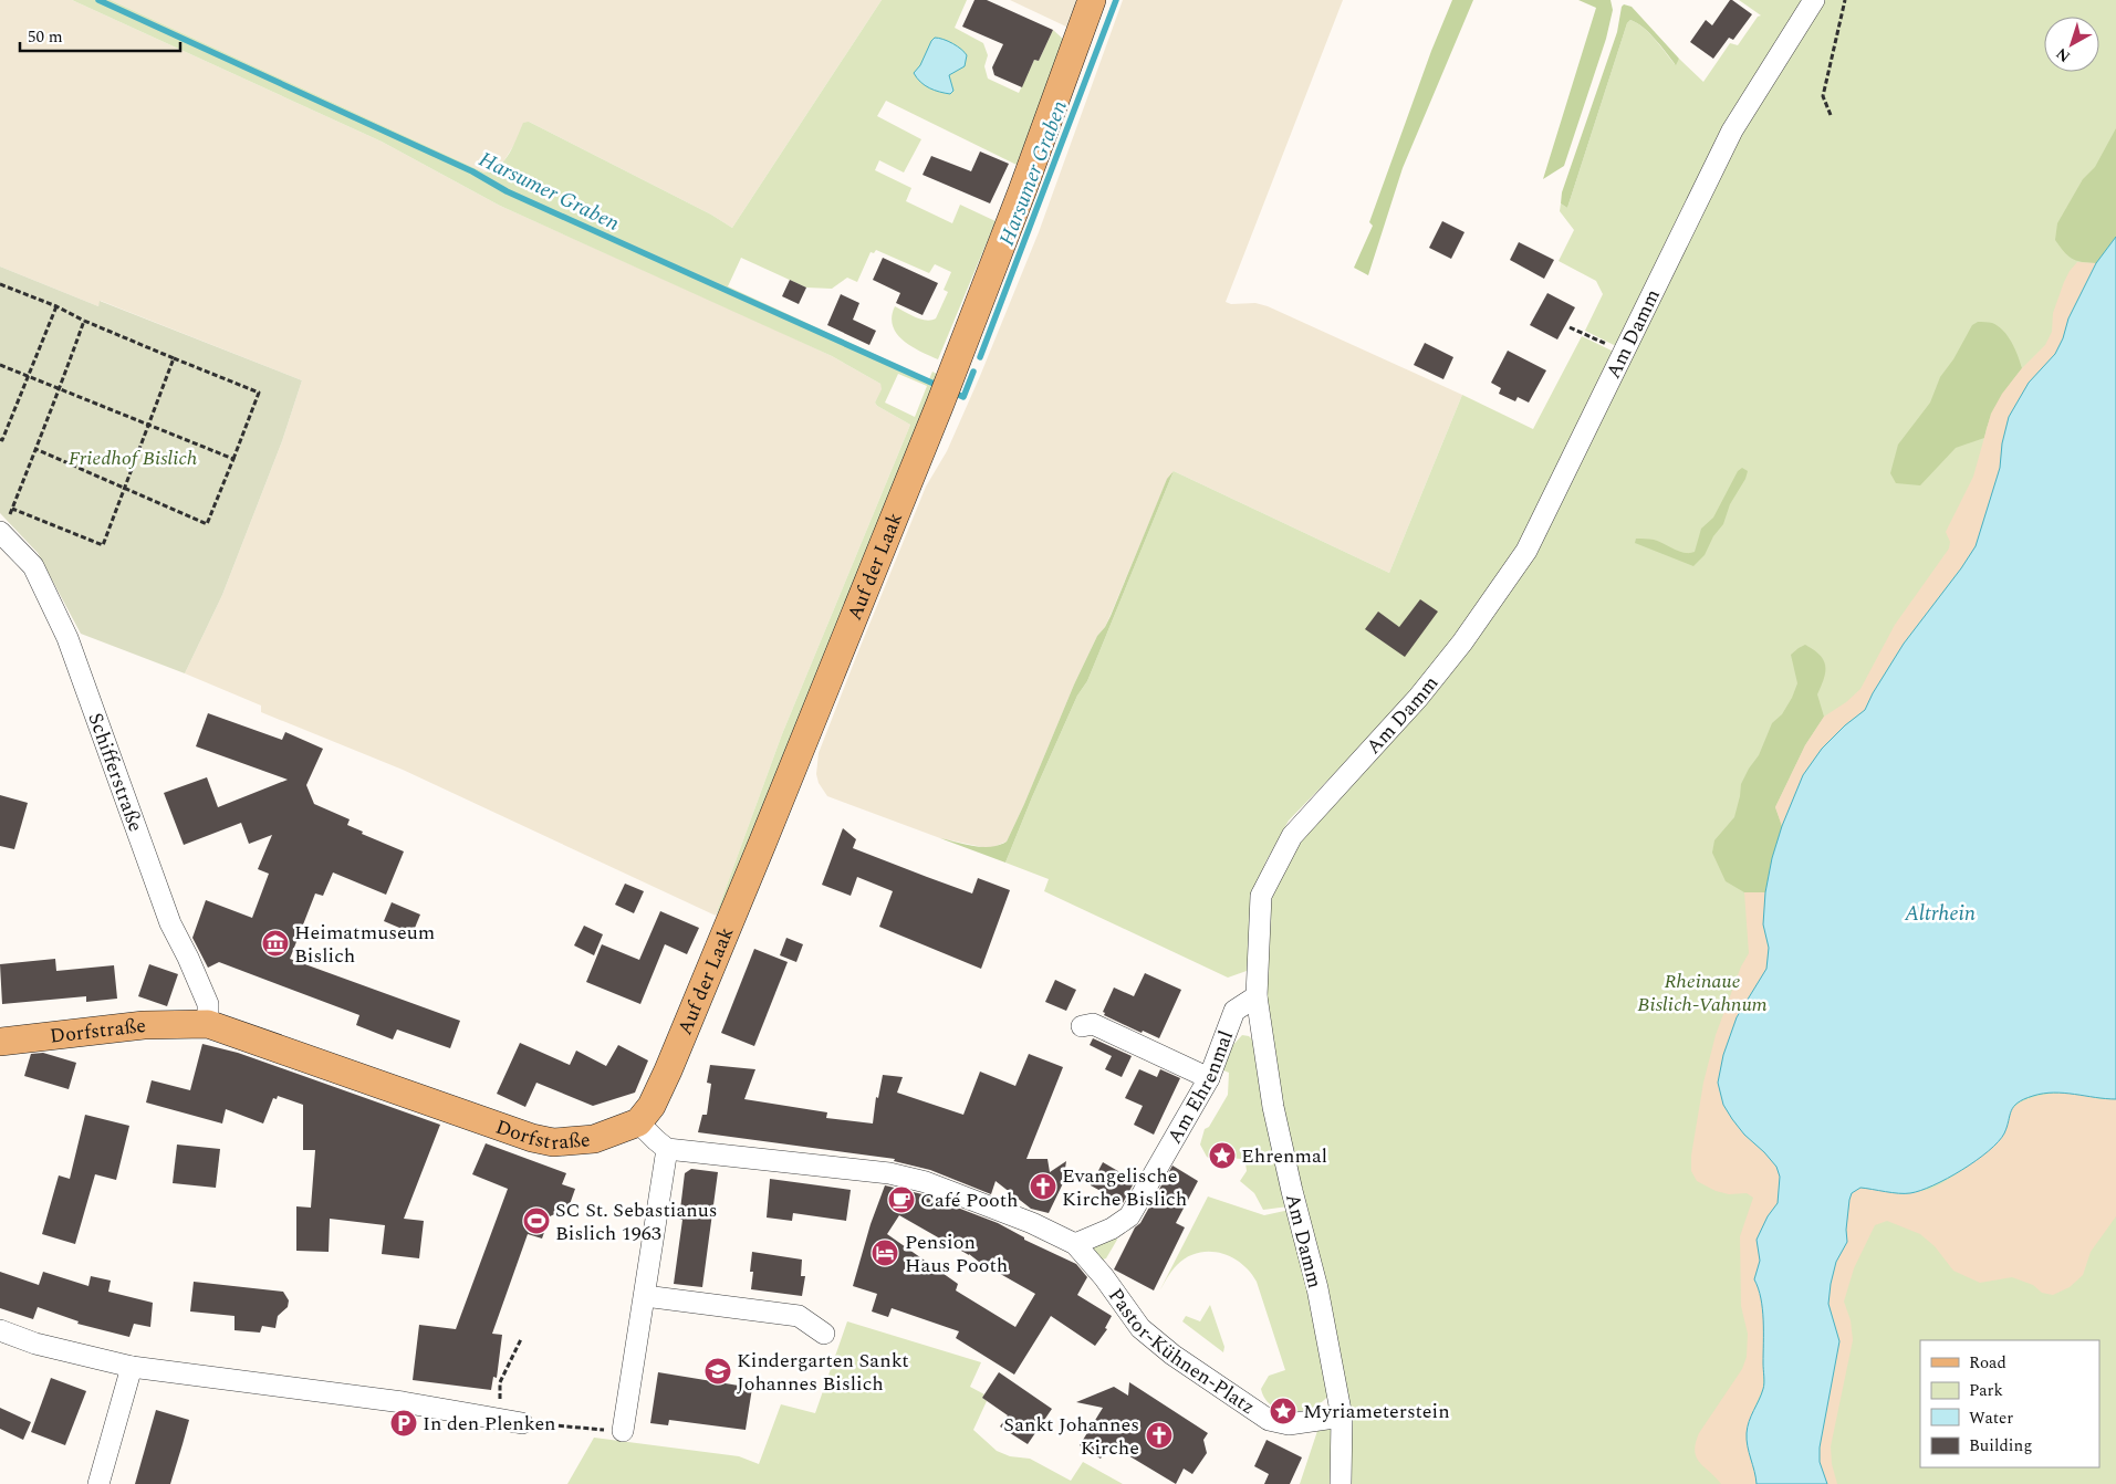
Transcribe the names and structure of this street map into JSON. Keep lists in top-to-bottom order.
{
  "streets": {
    "main road": ["Auf der Laak", "Dorfstraße"],
    "street": [
      "Am Damm",
      "Schifferstraße",
      "Am Ehrenmal",
      "Pastor-Kühnen-Platz"
    ]
  },
  "crossings": [
    ["Am Damm", "Am Ehrenmal"],
    ["Am Damm", "Pastor-Kühnen-Platz"],
    ["Auf der Laak", "Dorfstraße"],
    ["Schifferstraße", "Dorfstraße"],
    ["Am Ehrenmal", "Pastor-Kühnen-Platz"]
  ],
  "water": ["Harsumer Graben", "Altrhein"],
  "parks": ["Friedhof Bislich", "Rheinaue Bislich-Vahnum"],
  "places": {
    "museum": ["Heimatmuseum Bislich"],
    "place": ["Ehrenmal", "Myriameterstein"],
    "church": ["Evangelische Kirche Bislich", "Sankt Johannes Kirche"],
    "cafe": ["Café Pooth"],
    "sports": ["SC St. Sebastianus Bislich 1963"],
    "hotel": ["Pension Haus Pooth"],
    "school or university": ["Kindergarten Sankt Johannes Bislich"],
    "parking": ["In den Plenken"]
  },
  "legend": [
    "Road",
    "Park",
    "Water",
    "Building"
  ],
  "scale_bar": "50 m",
  "north": "bottom left"
}
